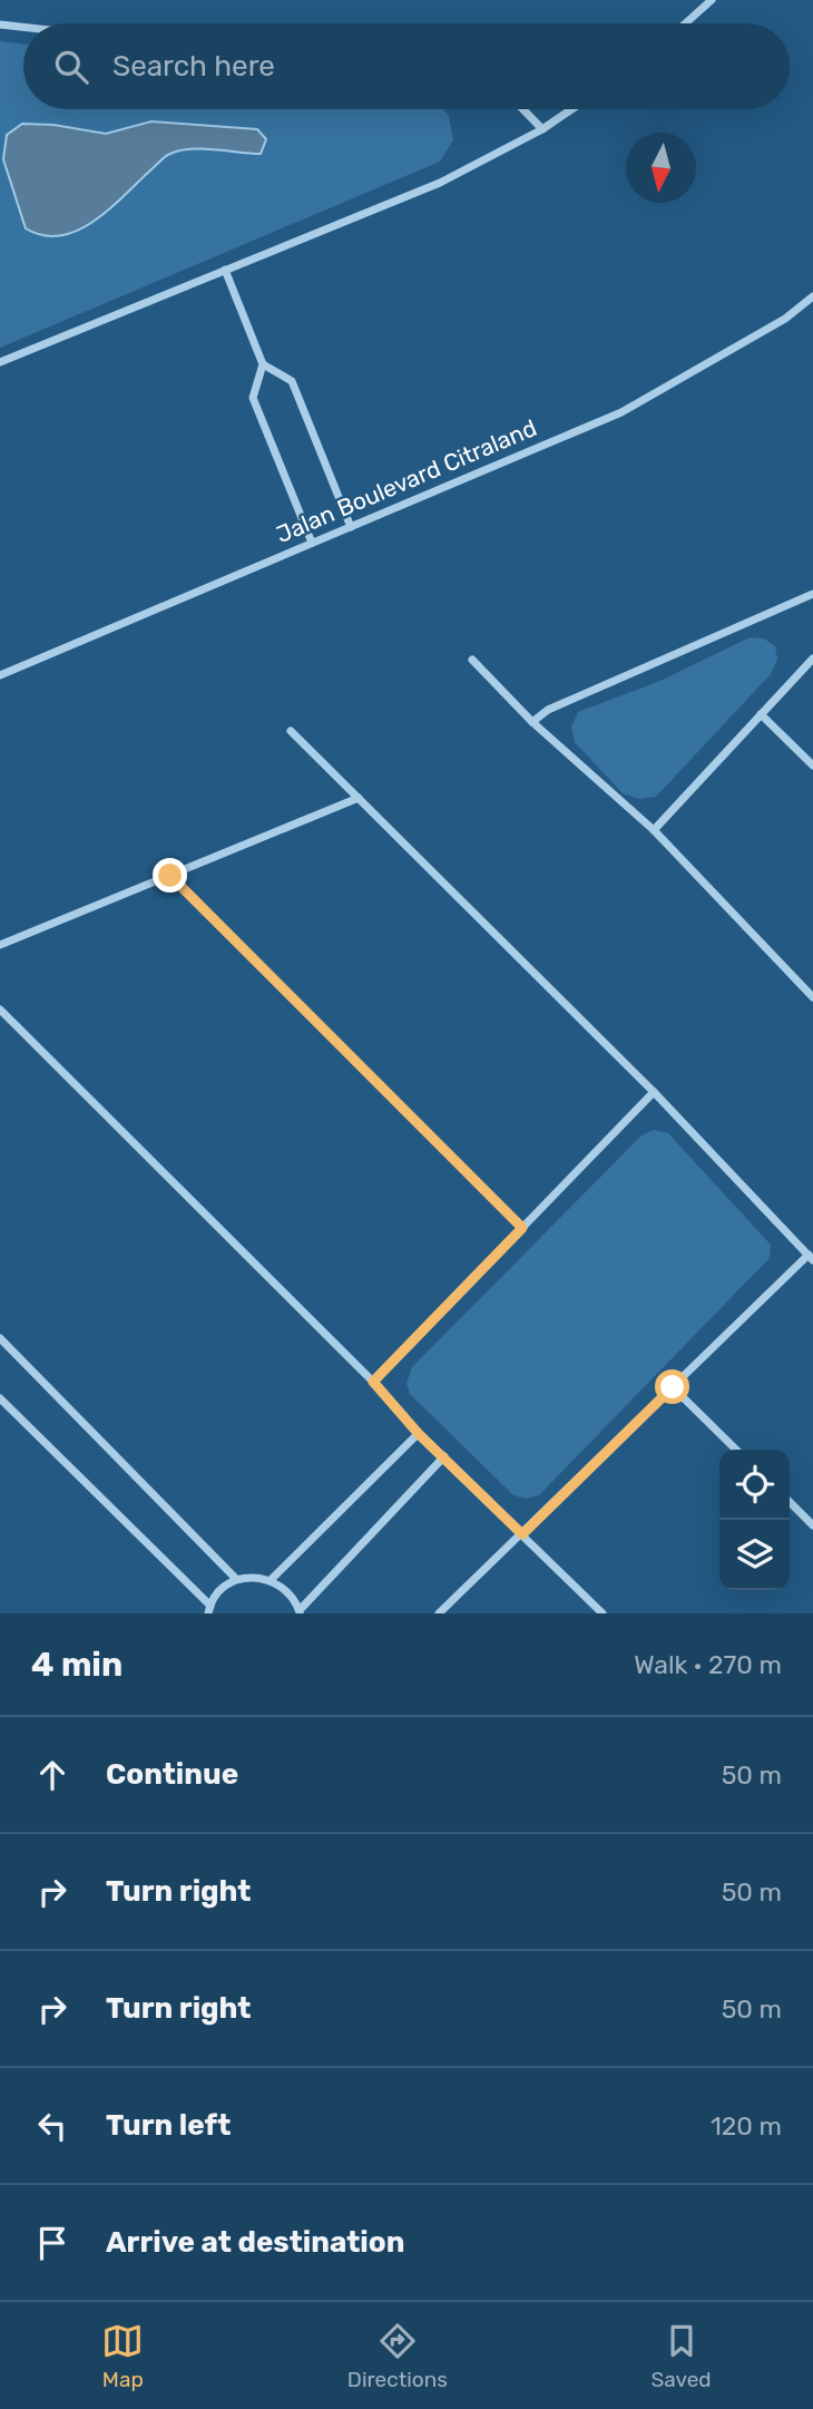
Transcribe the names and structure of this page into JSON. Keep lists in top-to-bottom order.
{
  "streets": {
    "street": ["Jalan Boulevard Citraland"]
  },
  "north": "bottom",
  "page": {
    "search": "Search here",
    "heading": ["4 min", "Walk · 270 m"],
    "list": [
      ["Continue", "50 m"],
      ["Turn right", "50 m"],
      ["Turn right", "50 m"],
      ["Turn left", "120 m"],
      "Arrive at destination"
    ],
    "nav": ["Map", "Directions", "Saved"]
  }
}
